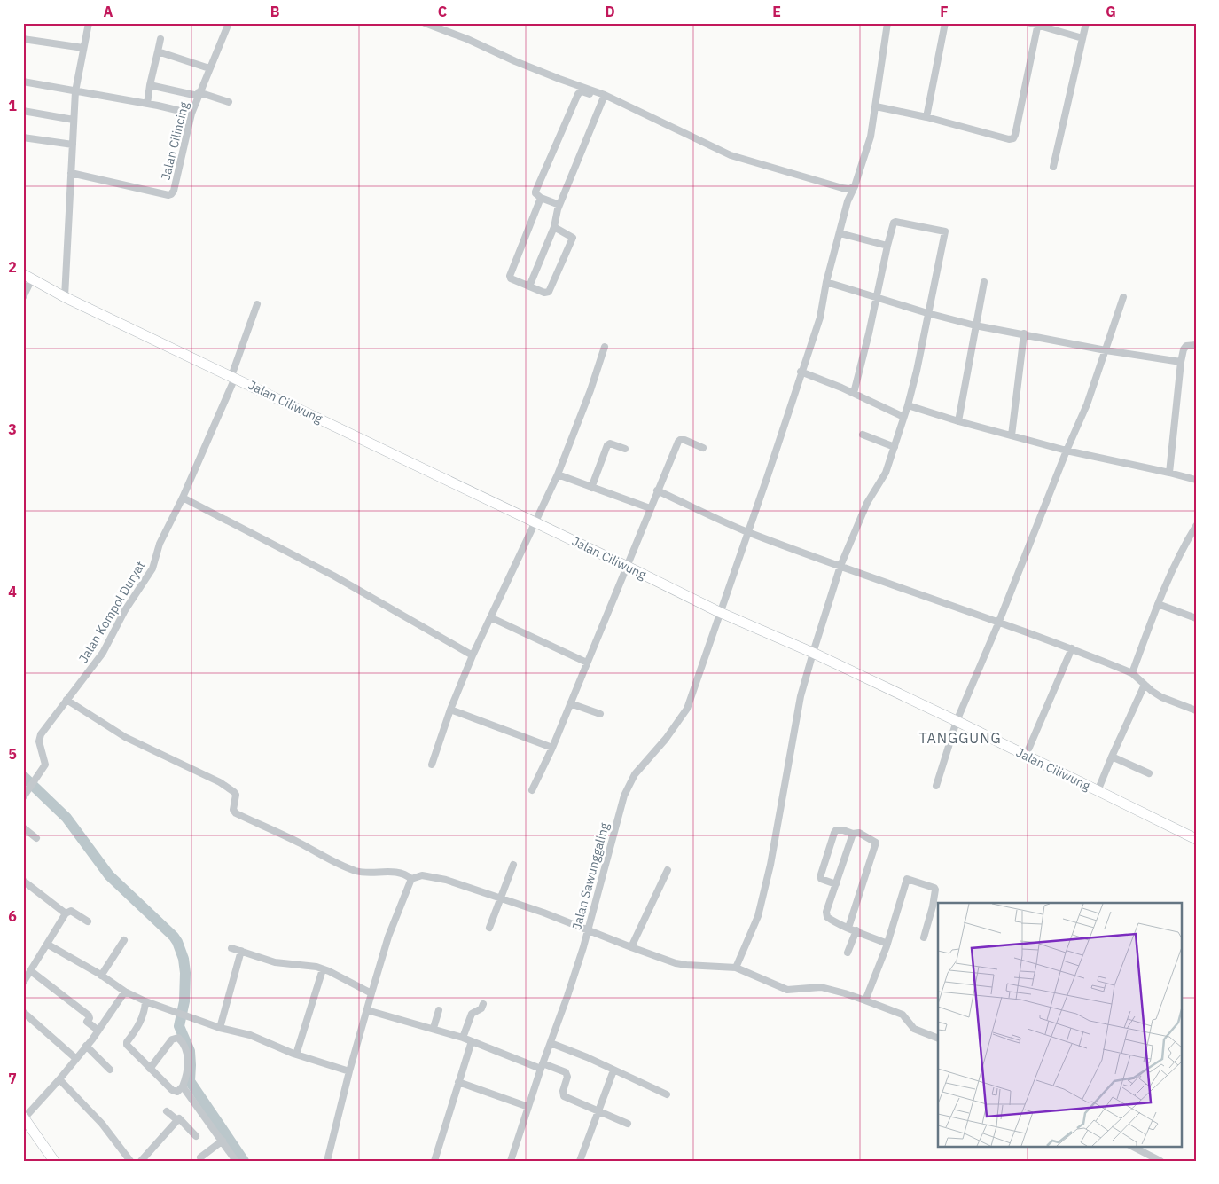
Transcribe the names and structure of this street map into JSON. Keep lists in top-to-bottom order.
{
  "streets": {
    "main road": ["Jalan Ciliwung"],
    "street": ["Jalan Cilincing", "Jalan Kompol Duryat", "Jalan Sawunggaling"]
  },
  "crossings": [
    ["Jalan Ciliwung", "Jalan Kompol Duryat"],
    ["Jalan Ciliwung", "Jalan Sawunggaling"]
  ],
  "districts": ["TANGGUNG"],
  "grid": {
    "columns": [
      "A",
      "B",
      "C",
      "D",
      "E",
      "F",
      "G"
    ],
    "rows": [
      "1",
      "2",
      "3",
      "4",
      "5",
      "6",
      "7"
    ]
  }
}
